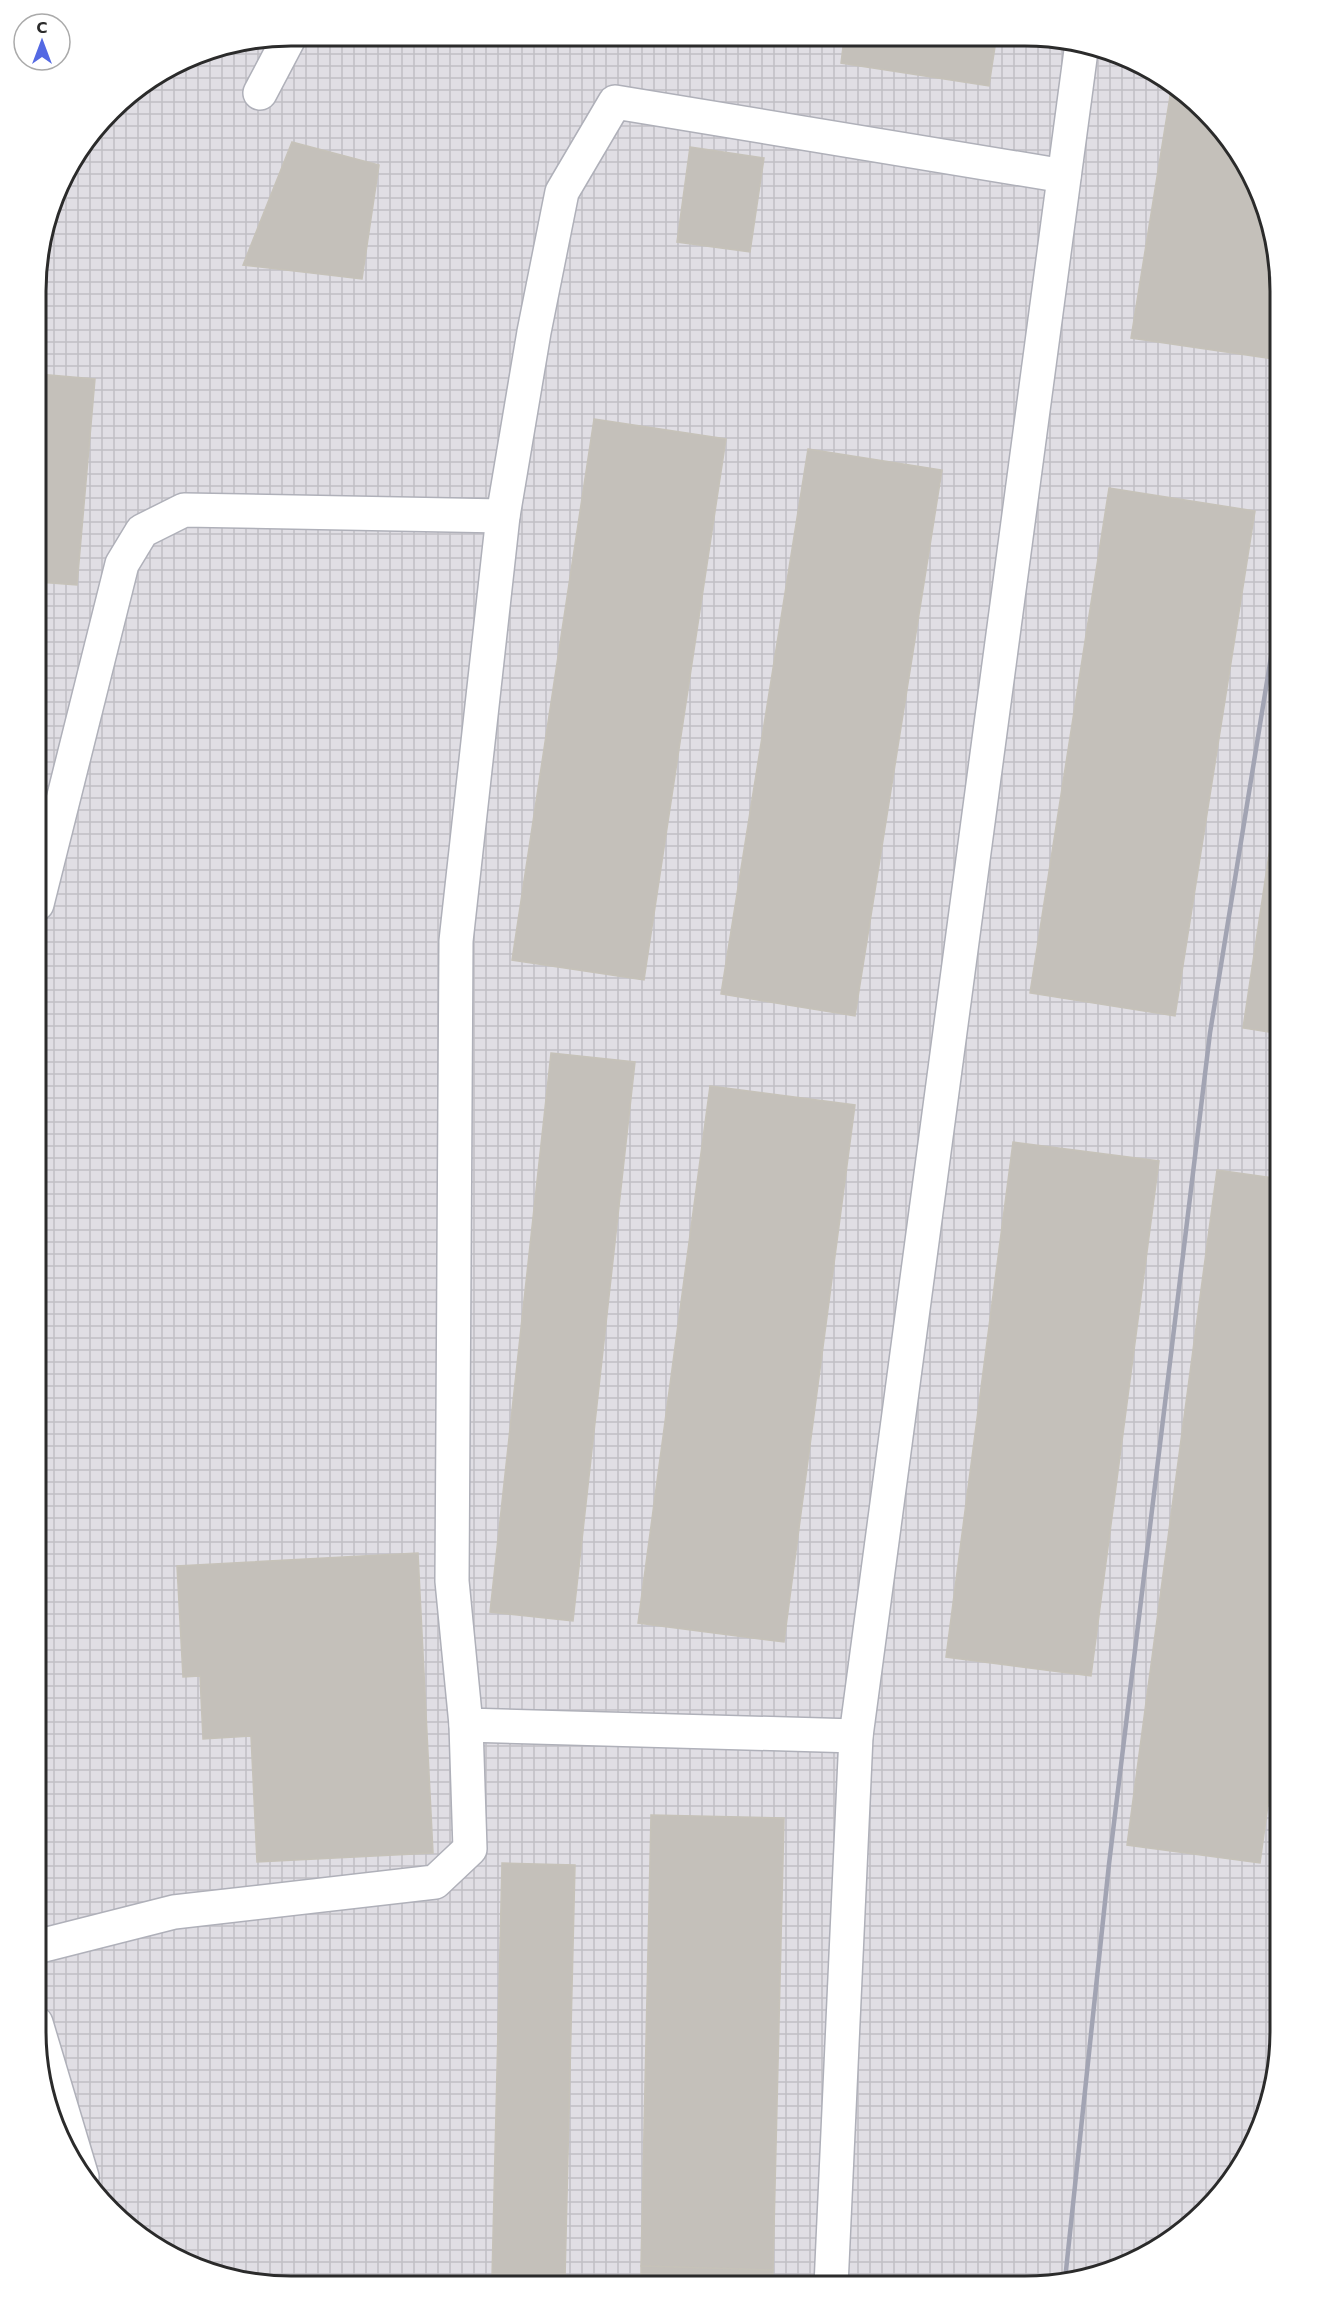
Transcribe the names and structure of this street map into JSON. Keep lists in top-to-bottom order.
{
  "north": "top"
}
